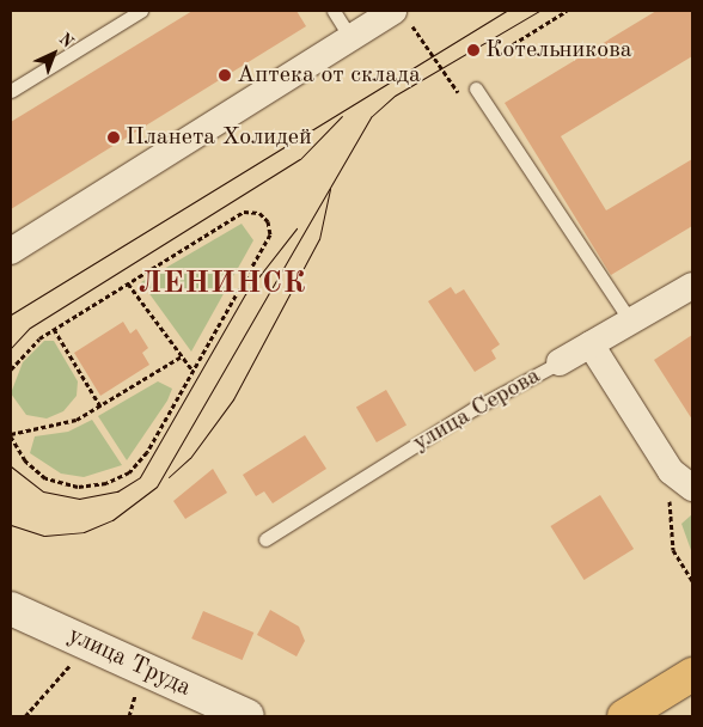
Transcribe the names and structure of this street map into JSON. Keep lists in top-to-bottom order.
{
  "streets": {
    "main road": ["улица Труда"],
    "street": ["улица Серова"]
  },
  "districts": ["ЛЕНИНСК"],
  "places": ["Котельникова", "Аптека от склада", "Планета Холидей"],
  "north": "top right"
}
